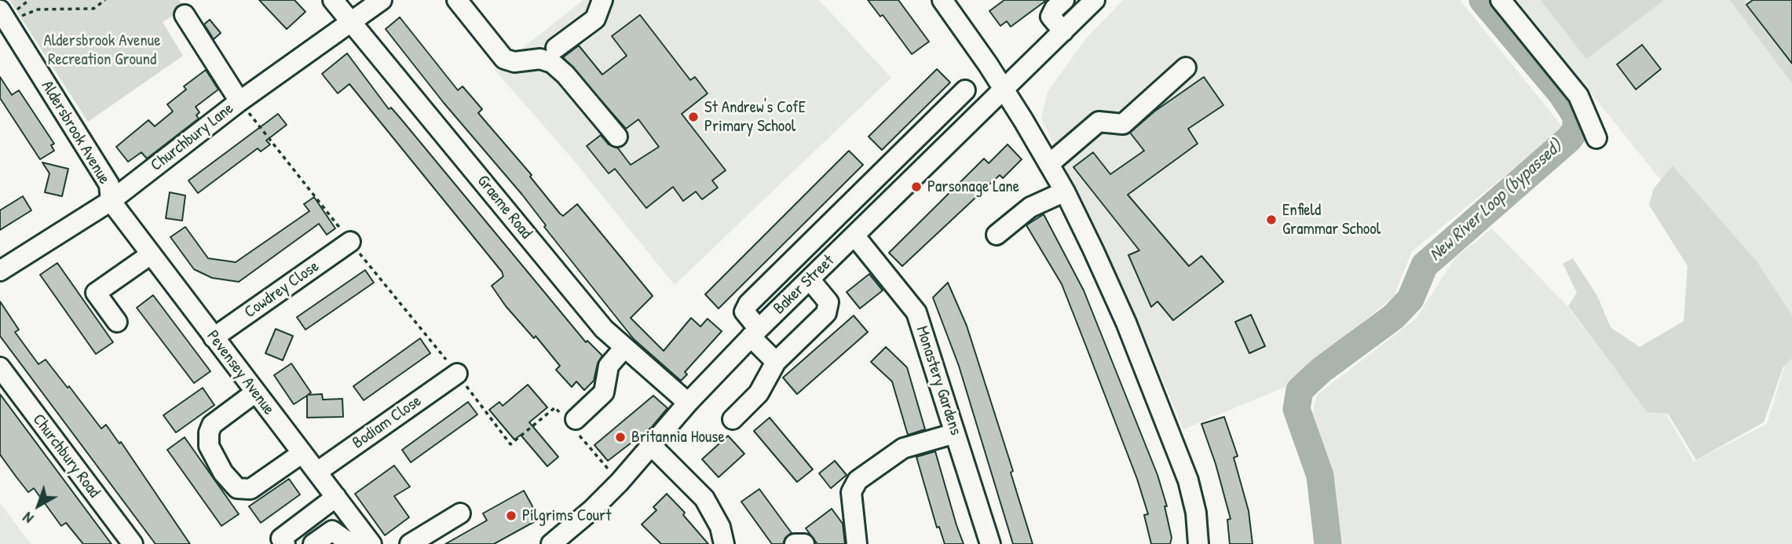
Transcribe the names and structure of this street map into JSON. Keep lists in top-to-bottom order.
{
  "streets": {
    "street": [
      "Aldersbrook Avenue",
      "Churchbury Lane",
      "Graeme Road",
      "Baker Street",
      "Cowdrey Close",
      "Pevensey Avenue",
      "Monastery Gardens",
      "Bodiam Close",
      "Churchbury Road"
    ]
  },
  "crossings": [
    ["Aldersbrook Avenue", "Churchbury Lane"],
    ["Aldersbrook Avenue", "Pevensey Avenue"],
    ["Churchbury Lane", "Graeme Road"],
    ["Churchbury Lane", "Pevensey Avenue"],
    ["Graeme Road", "Baker Street"],
    ["Baker Street", "Monastery Gardens"],
    ["Cowdrey Close", "Pevensey Avenue"],
    ["Pevensey Avenue", "Bodiam Close"]
  ],
  "water": ["New River Loop (bypassed)"],
  "parks": ["Aldersbrook Avenue Recreation Ground"],
  "places": [
    "St Andrew's CofE Primary School",
    "Parsonage Lane",
    "Enfield Grammar School",
    "Britannia House",
    "Pilgrims Court"
  ],
  "north": "bottom left"
}
